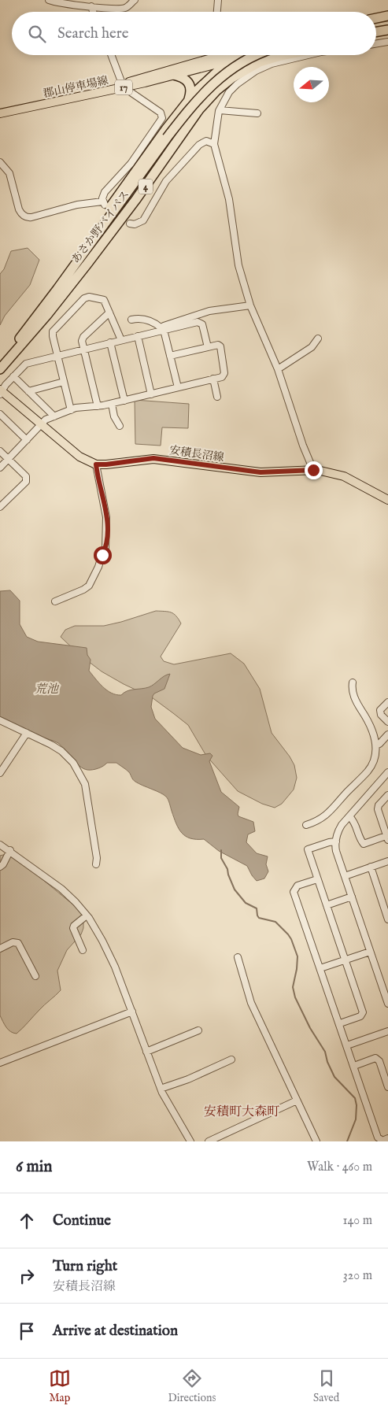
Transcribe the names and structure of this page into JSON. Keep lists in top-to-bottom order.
{
  "streets": {
    "highway": ["4", "あさか野バイパス"],
    "main road": ["郡山停車場線", "17", "安積長沼線"]
  },
  "districts": ["安積町大森町"],
  "water": ["荒池"],
  "north": "left",
  "page": {
    "search": "Search here",
    "heading": ["6 min", "Walk · 460 m"],
    "list": [
      ["Continue", "140 m"],
      ["Turn right", "安積長沼線", "320 m"],
      "Arrive at destination"
    ],
    "nav": ["Map", "Directions", "Saved"]
  }
}
